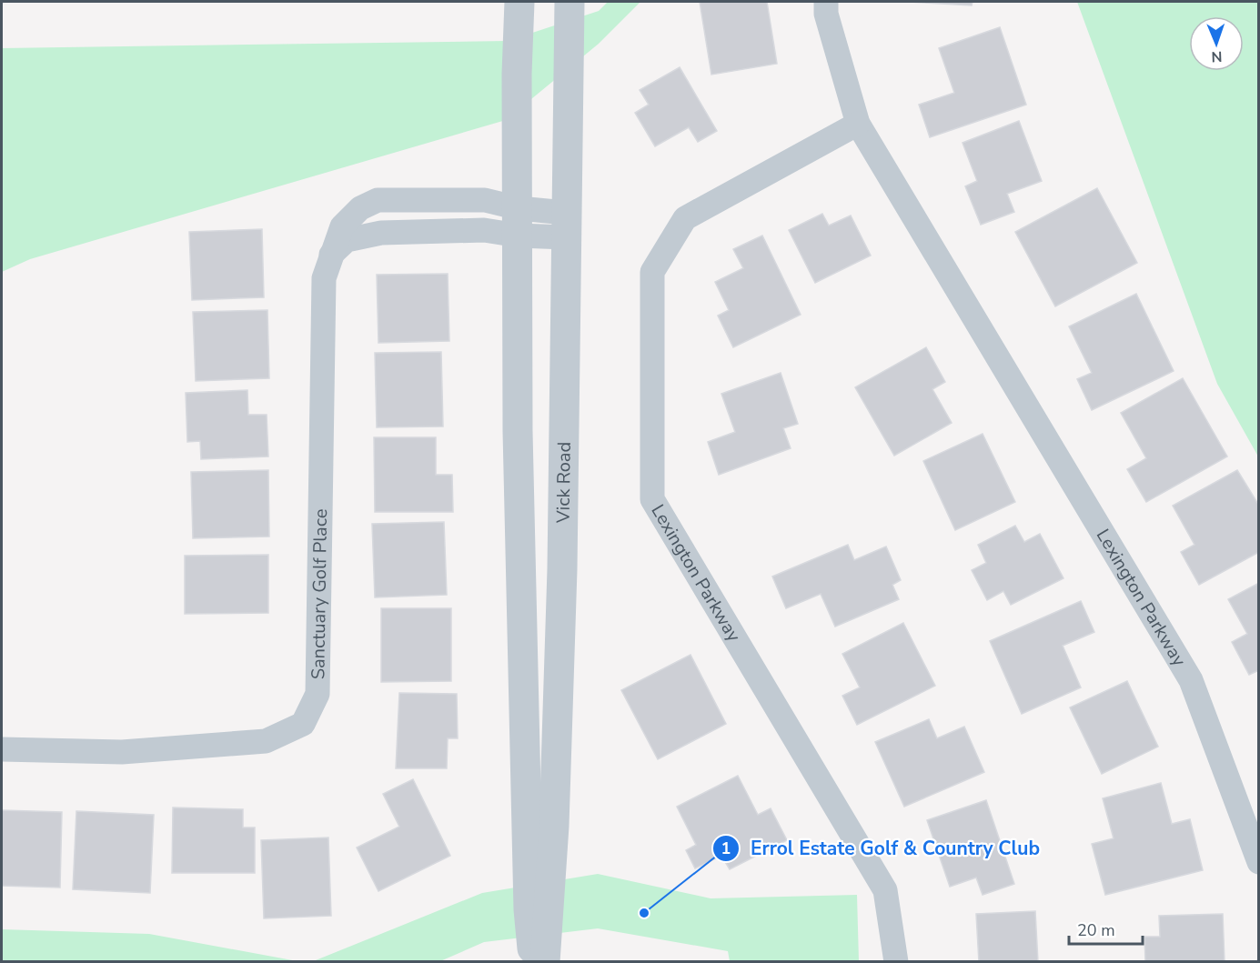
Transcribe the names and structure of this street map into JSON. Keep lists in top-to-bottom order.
{
  "streets": {
    "street": ["Vick Road", "Lexington Parkway", "Sanctuary Golf Place"]
  },
  "crossings": [
    ["Vick Road", "Sanctuary Golf Place"]
  ],
  "places": ["Errol Estate Golf & Country Club"],
  "scale_bar": "20 m",
  "north": "bottom"
}
